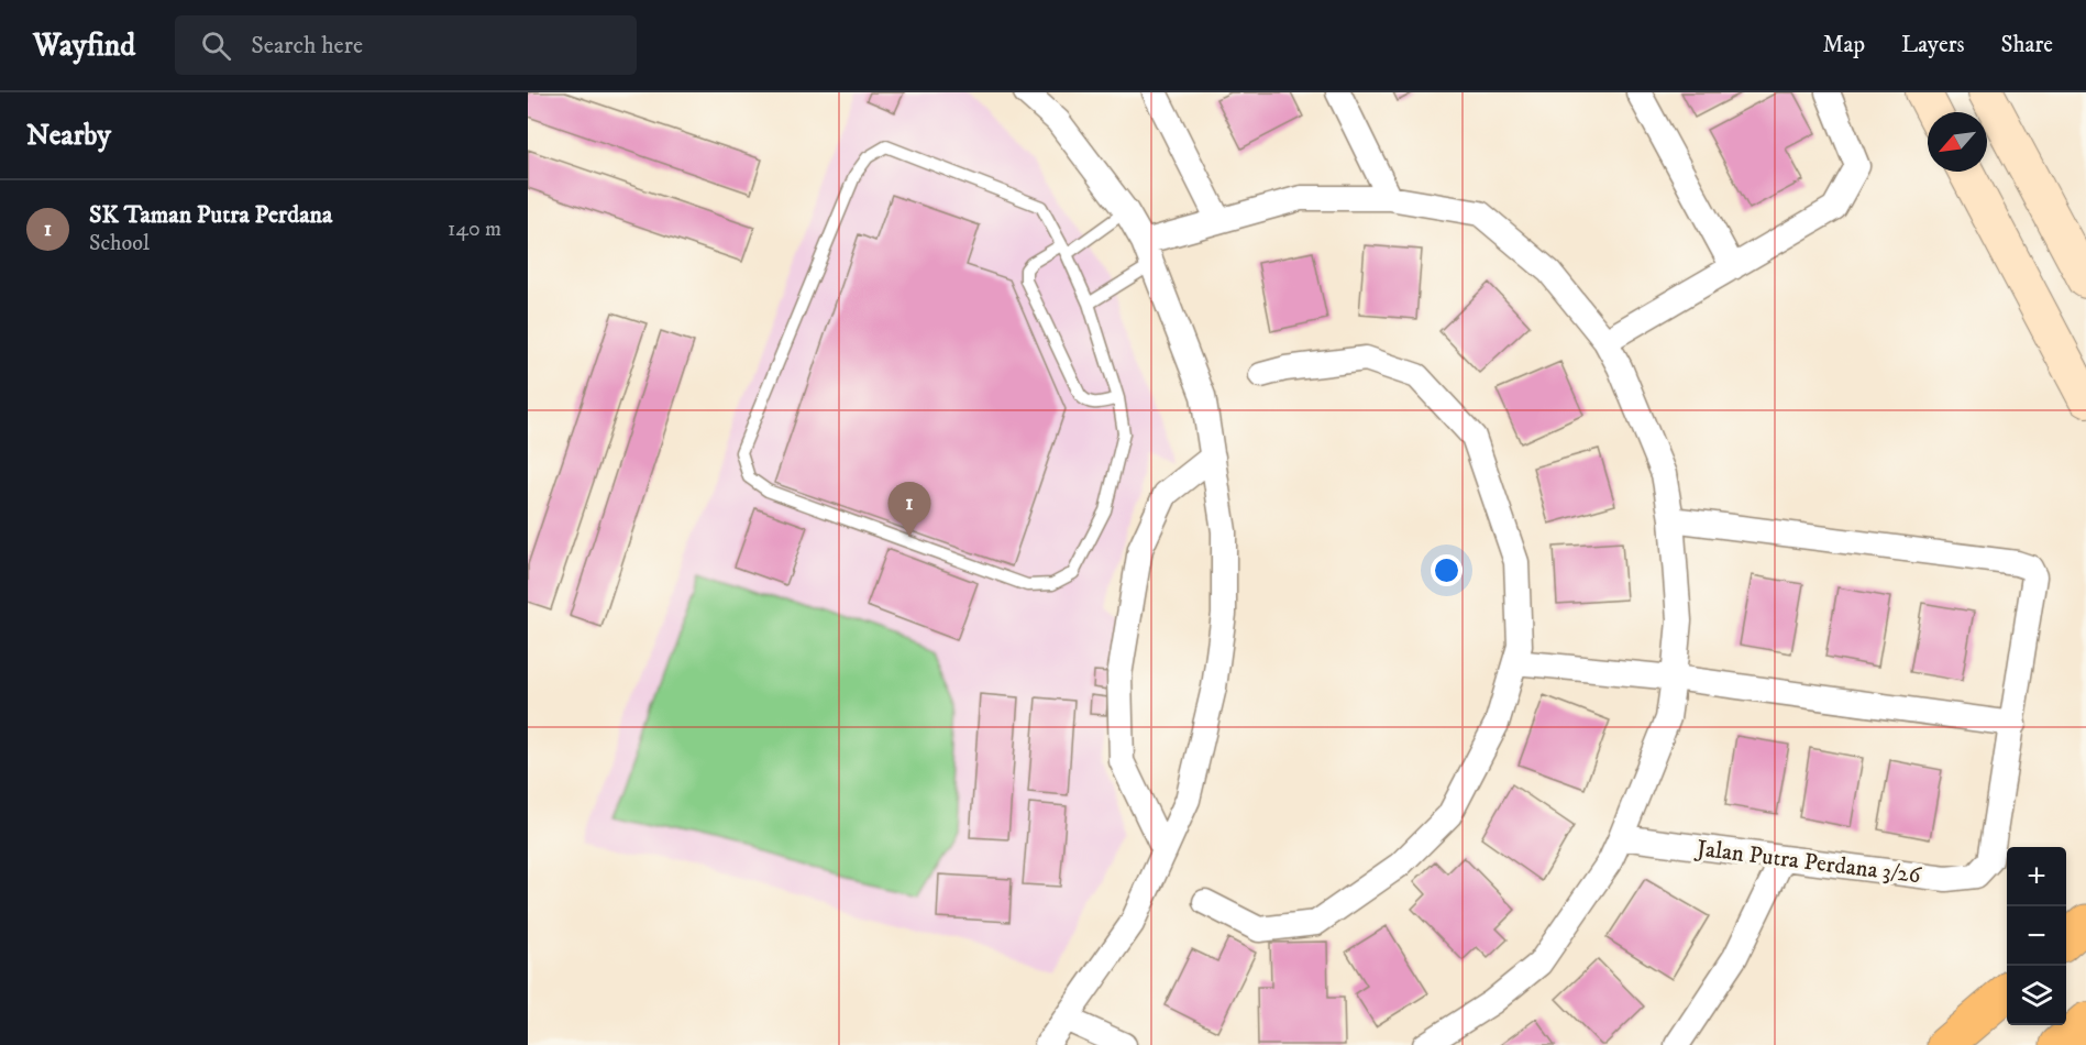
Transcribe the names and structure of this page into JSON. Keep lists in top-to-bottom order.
{
  "streets": {
    "street": ["Jalan Putra Perdana 3/26"]
  },
  "north": "bottom left",
  "page": {
    "header": "Wayfind",
    "search": "Search here",
    "nav": ["Map", "Layers", "Share"],
    "heading": "Nearby",
    "list": [
      {
        "mark": "1",
        "name": "SK Taman Putra Perdana",
        "note": "School",
        "value": "140 m"
      }
    ],
    "pins": "1",
    "map_buttons": ["+", "−"]
  }
}
